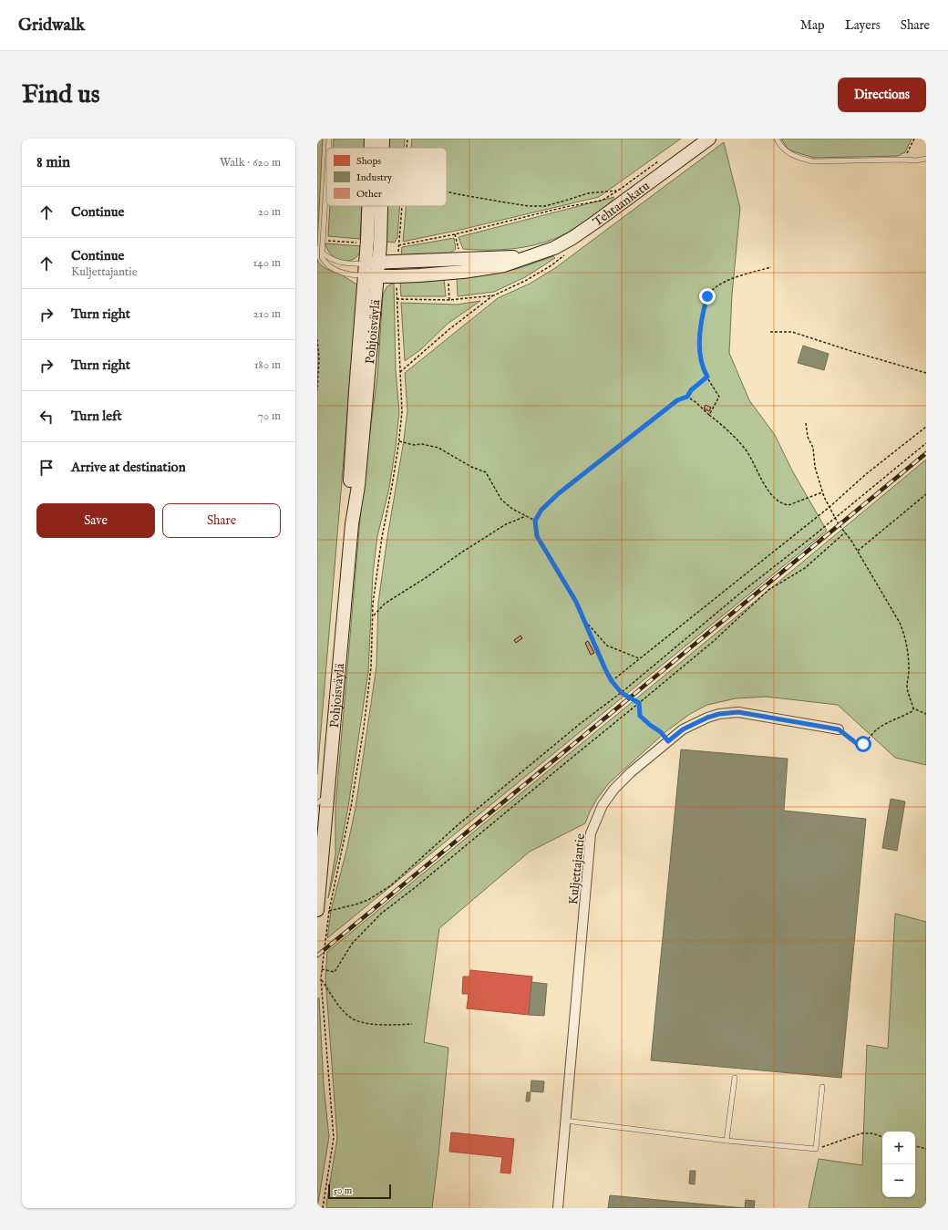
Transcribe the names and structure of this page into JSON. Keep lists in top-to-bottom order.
{
  "streets": {
    "main road": ["Tehtaankatu", "Pohjoisväylä"],
    "street": ["Kuljettajantie"]
  },
  "crossings": [
    ["Tehtaankatu", "Pohjoisväylä"]
  ],
  "legend": ["Shops", "Industry", "Other"],
  "scale_bar": "50 m",
  "page": {
    "header": "Gridwalk",
    "nav": ["Map", "Layers", "Share"],
    "buttons": [
      "Directions",
      ["Save", "Share"]
    ],
    "title": "Find us",
    "heading": ["8 min", "Walk · 620 m"],
    "list": [
      ["Continue", "20 m"],
      ["Continue", "Kuljettajantie", "140 m"],
      ["Turn right", "210 m"],
      ["Turn right", "180 m"],
      ["Turn left", "70 m"],
      "Arrive at destination"
    ],
    "map_buttons": ["+", "−"],
    "scale": "50 m"
  }
}
